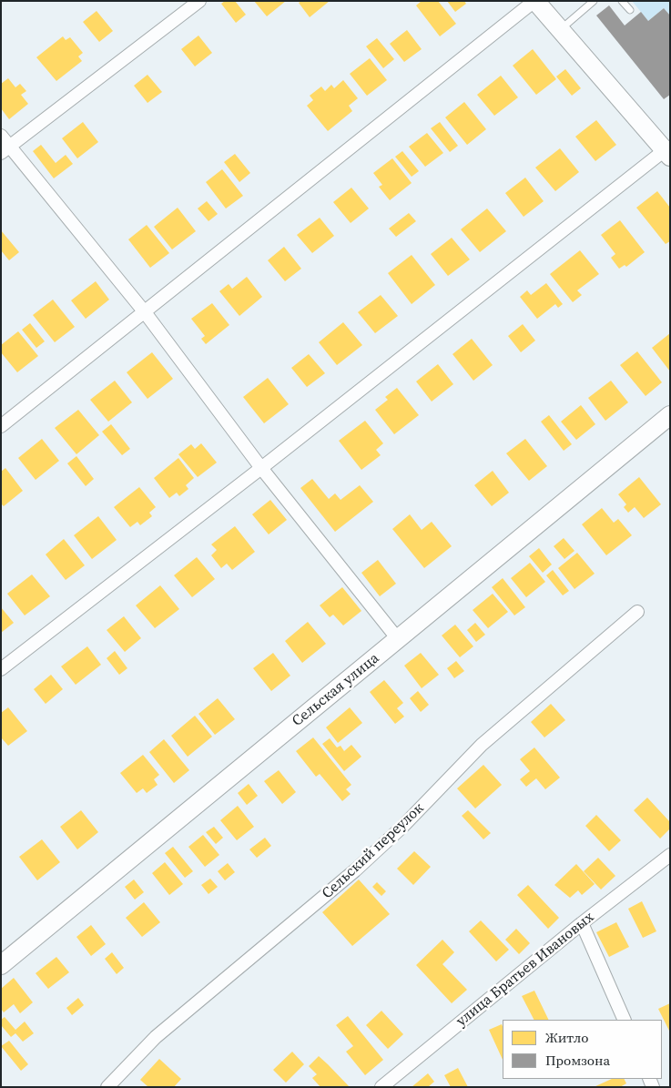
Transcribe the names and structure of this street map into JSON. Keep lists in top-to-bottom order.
{
  "streets": {
    "main road": ["Сельская улица"],
    "street": ["Сельский переулок", "улица Братьев Ивановых"]
  },
  "legend": ["Житло", "Промзона"]
}
